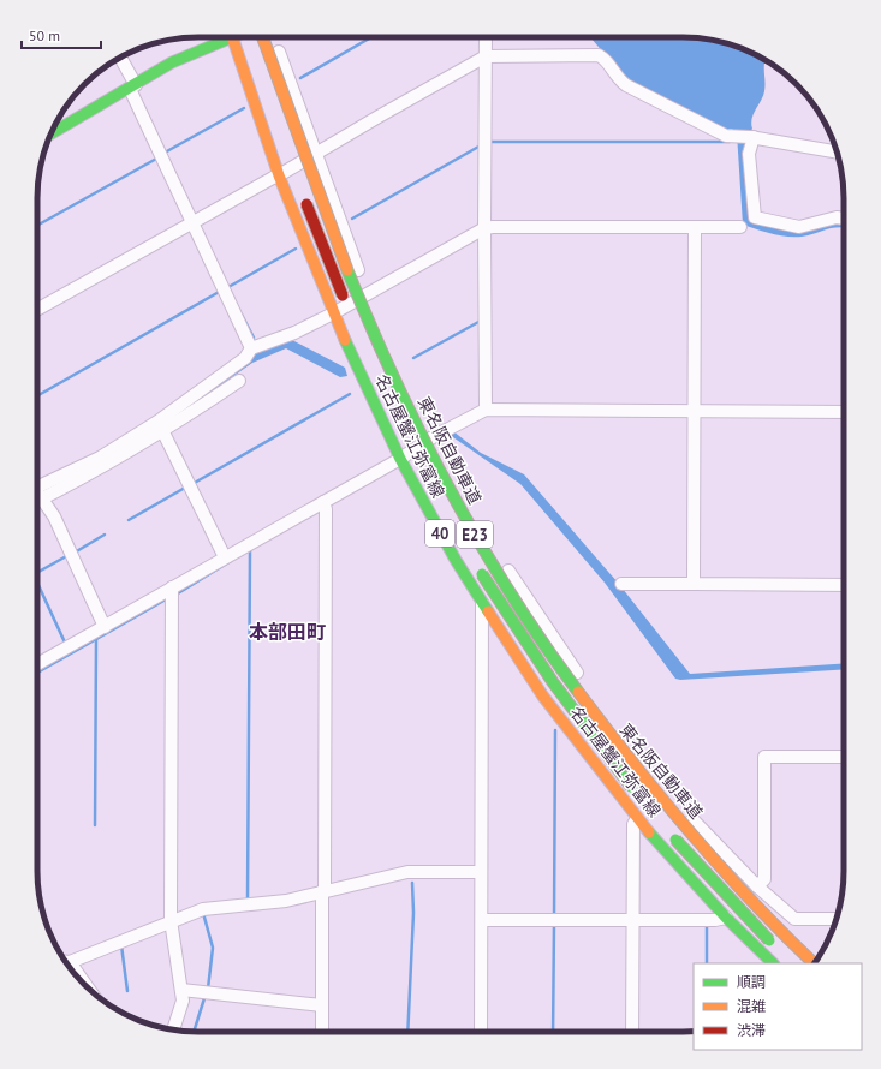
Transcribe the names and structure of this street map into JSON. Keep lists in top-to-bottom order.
{
  "streets": {
    "main road": [
      "名古屋蟹江弥富線",
      "東名阪自動車道",
      "40",
      "E23"
    ]
  },
  "districts": ["本部田町"],
  "legend": ["順調", "混雑", "渋滞"],
  "scale_bar": "50 m"
}
